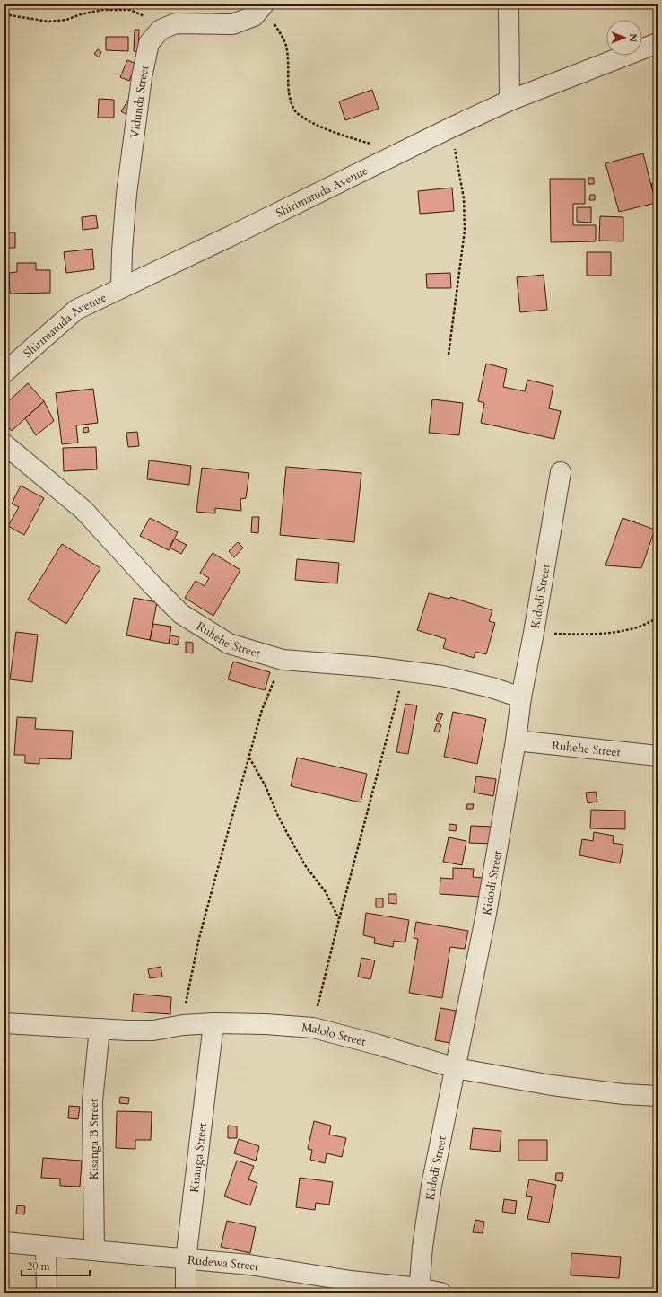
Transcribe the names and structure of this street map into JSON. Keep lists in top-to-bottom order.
{
  "streets": {
    "street": [
      "Vidunda Street",
      "Shirimatuda Avenue",
      "Kidodi Street",
      "Ruhehe Street",
      "Malolo Street",
      "Kisanga B Street",
      "Kisanga Street",
      "Rudewa Street"
    ]
  },
  "crossings": [
    ["Vidunda Street", "Shirimatuda Avenue"],
    ["Kidodi Street", "Ruhehe Street"],
    ["Kidodi Street", "Malolo Street"],
    ["Kidodi Street", "Rudewa Street"],
    ["Malolo Street", "Kisanga B Street"],
    ["Malolo Street", "Kisanga Street"],
    ["Kisanga B Street", "Rudewa Street"],
    ["Kisanga Street", "Rudewa Street"]
  ],
  "scale_bar": "20 m",
  "north": "right"
}
